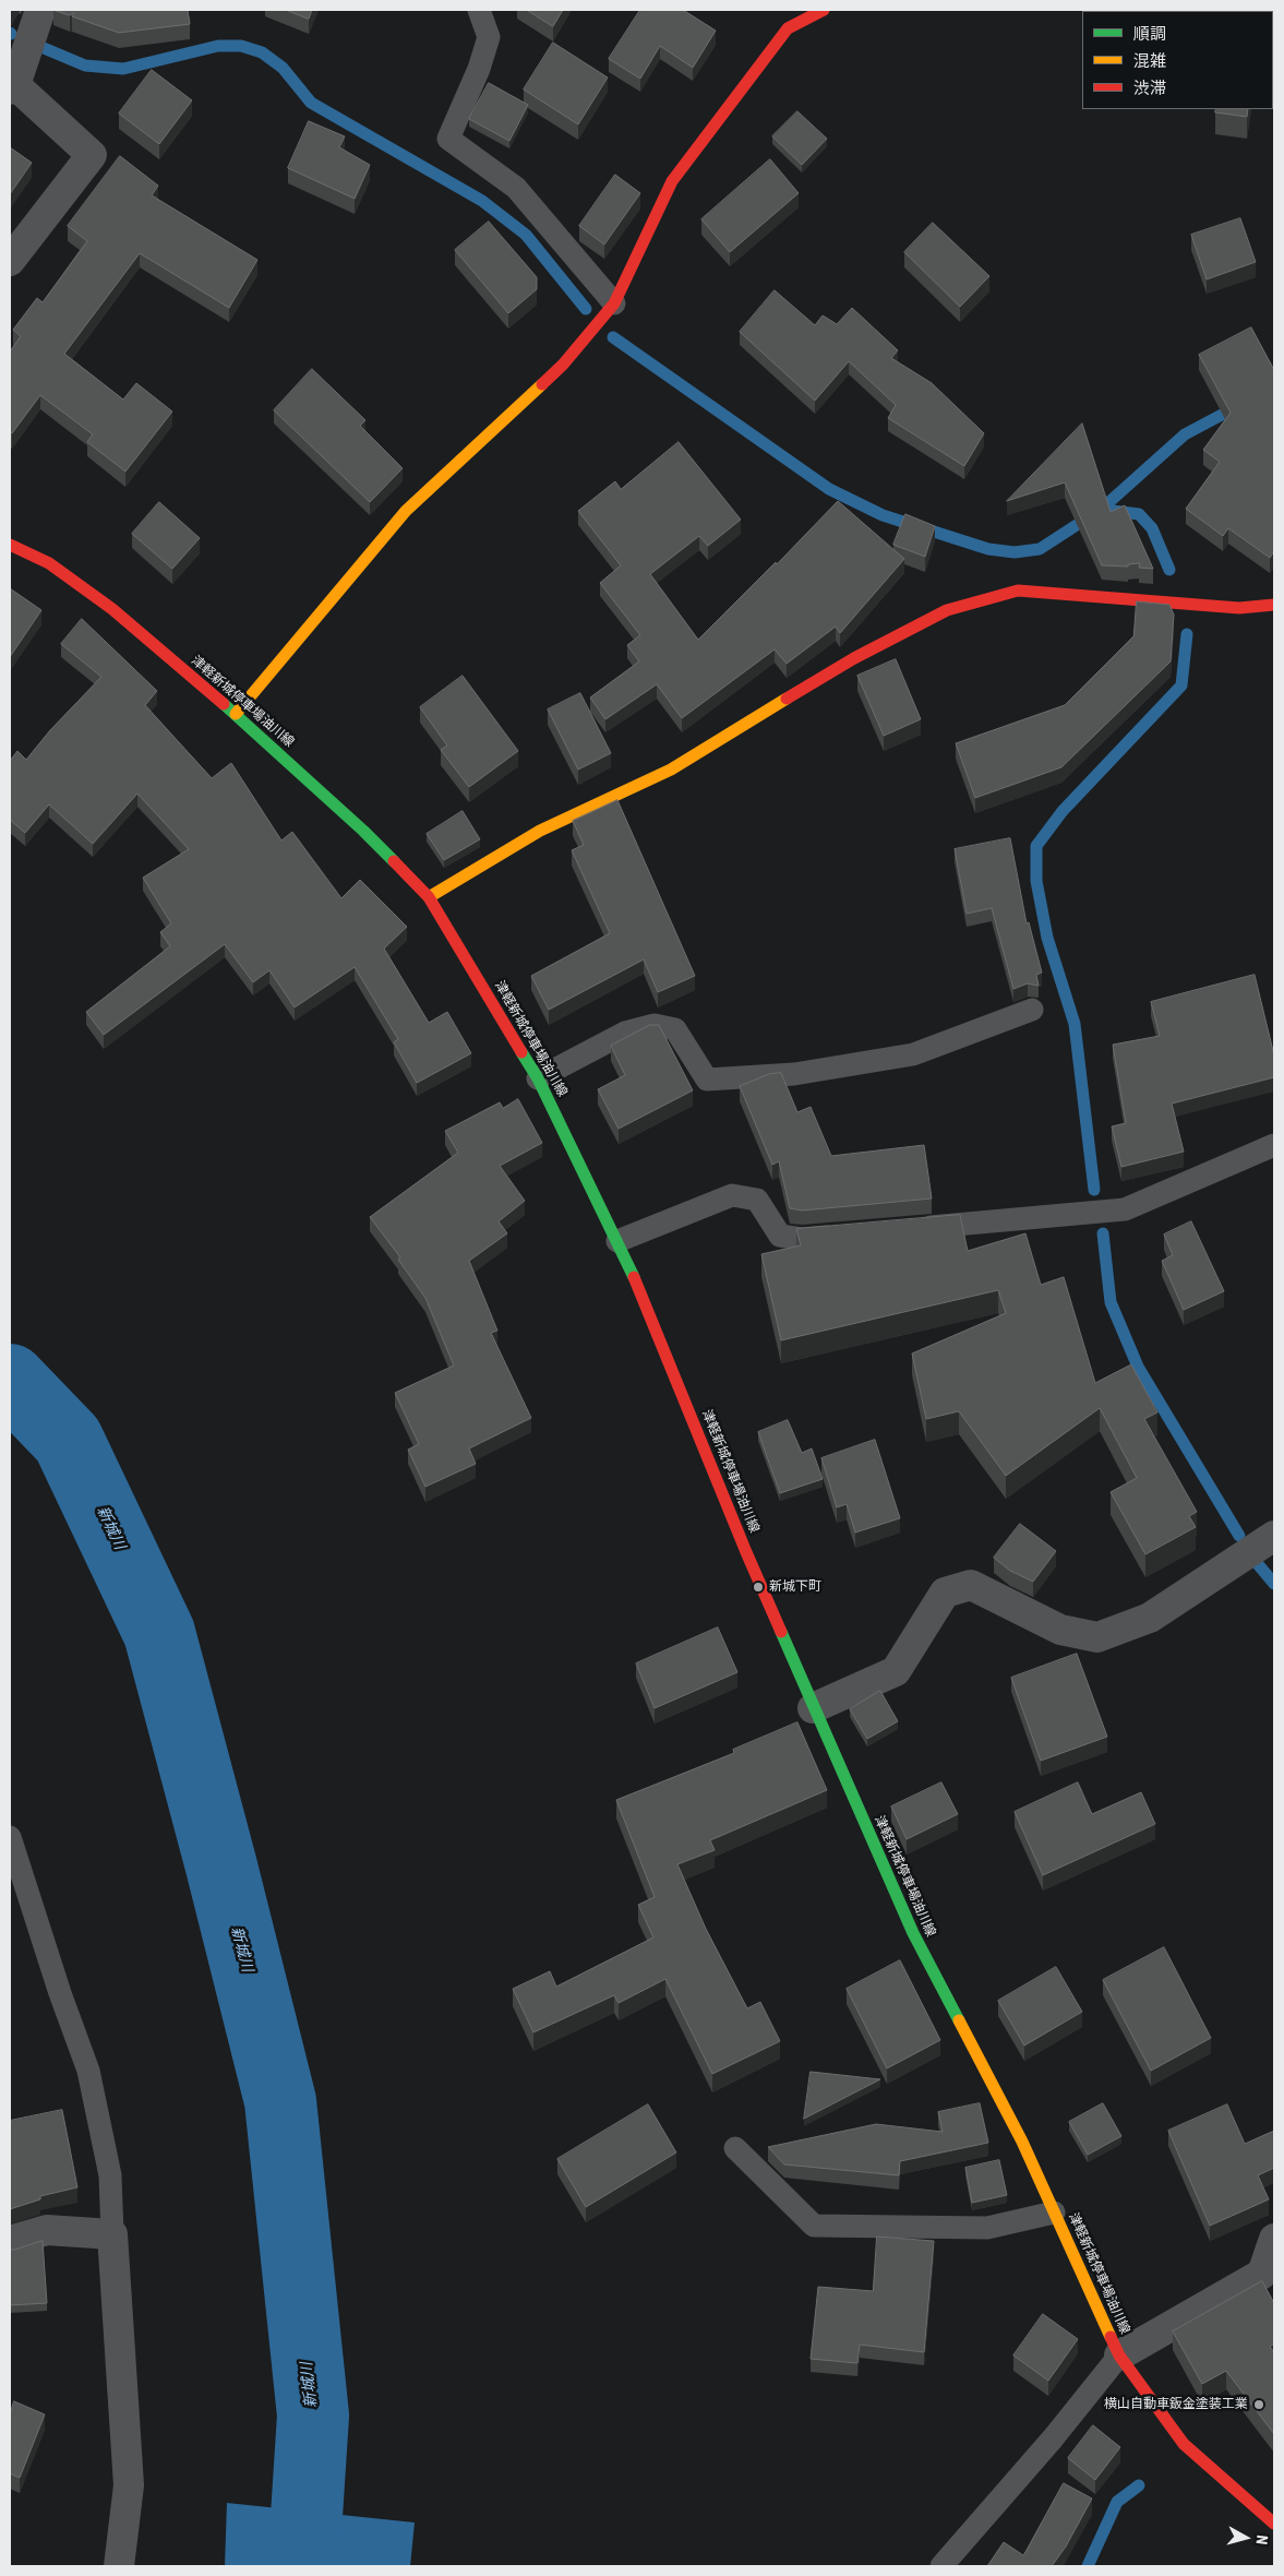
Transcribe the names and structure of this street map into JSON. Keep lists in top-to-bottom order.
{
  "streets": {
    "main road": ["津軽新城停車場油川線"]
  },
  "water": ["新城川"],
  "places": ["新城下町", "横山自動車鈑金塗装工業"],
  "legend": ["順調", "混雑", "渋滞"],
  "north": "right"
}
